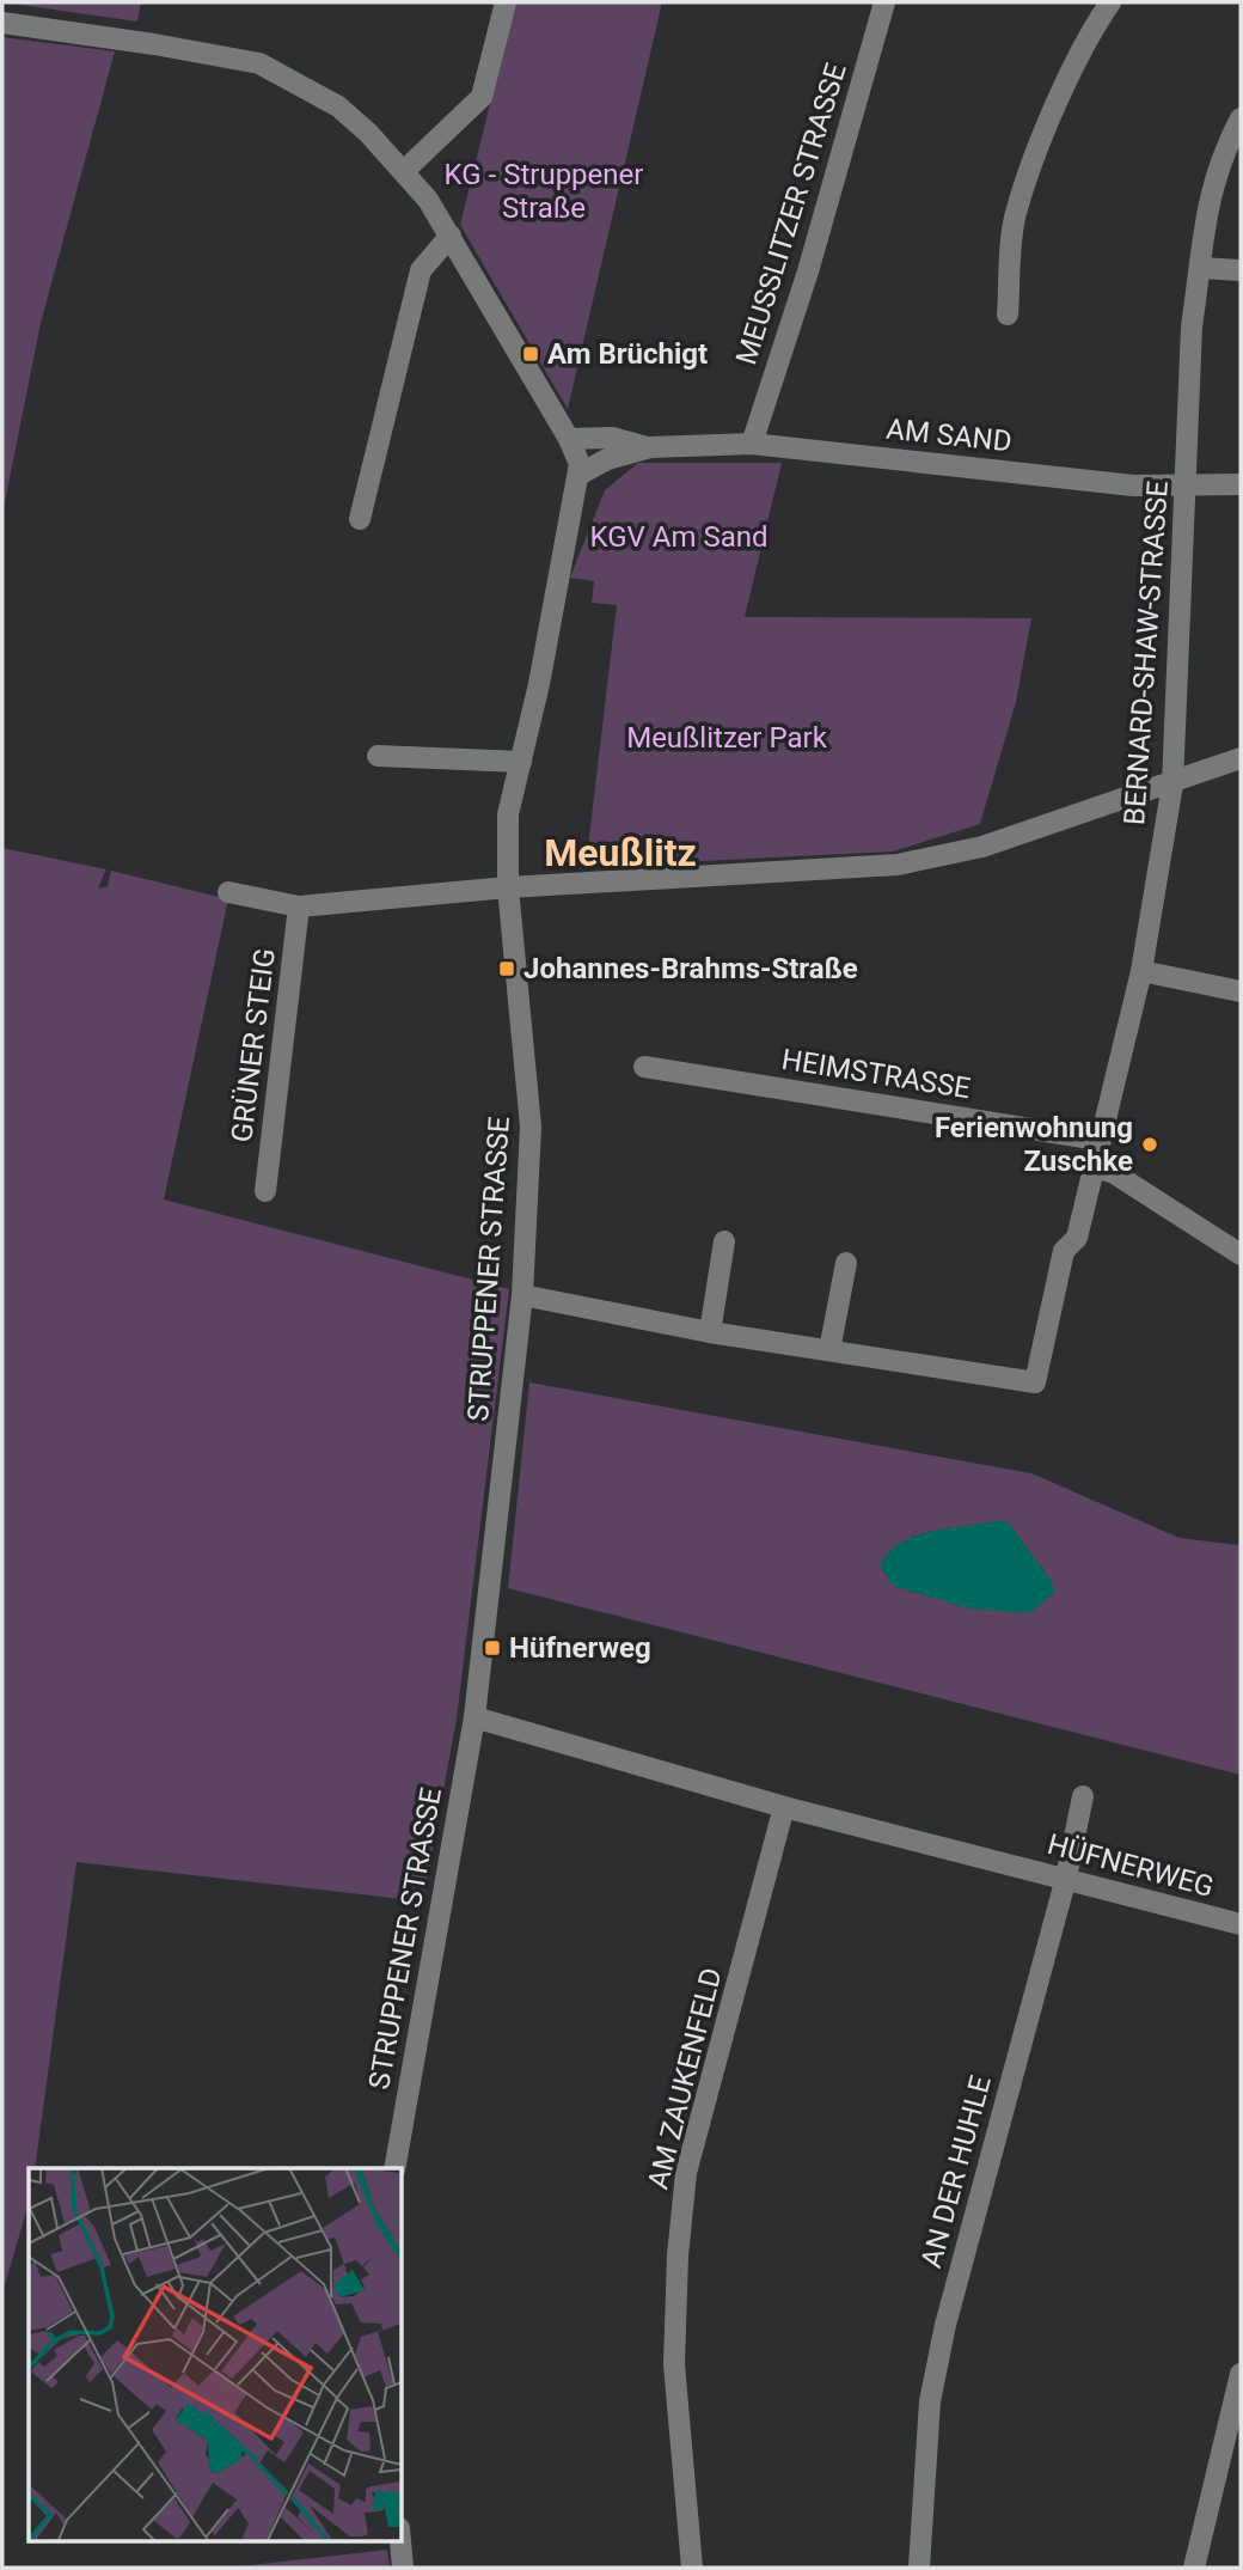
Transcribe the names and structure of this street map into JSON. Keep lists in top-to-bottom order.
{
  "streets": {
    "street": [
      "MEUSSLITZER STRASSE",
      "AM SAND",
      "BERNARD-SHAW-STRASSE",
      "GRÜNER STEIG",
      "HEIMSTRASSE",
      "STRUPPENER STRASSE",
      "HÜFNERWEG",
      "AM ZAUKENFELD",
      "AN DER HUHLE"
    ]
  },
  "crossings": [
    ["MEUSSLITZER STRASSE", "AM SAND"],
    ["AM SAND", "BERNARD-SHAW-STRASSE"],
    ["AM SAND", "STRUPPENER STRASSE"],
    ["BERNARD-SHAW-STRASSE", "HEIMSTRASSE"],
    ["STRUPPENER STRASSE", "HÜFNERWEG"],
    ["HÜFNERWEG", "AM ZAUKENFELD"],
    ["HÜFNERWEG", "AN DER HUHLE"]
  ],
  "districts": ["Meußlitz"],
  "parks": ["KG - Struppener Straße", "KGV Am Sand", "Meußlitzer Park"],
  "places": {
    "transit": ["Am Brüchigt", "Johannes-Brahms-Straße", "Hüfnerweg"],
    "other": ["Ferienwohnung Zuschke"]
  }
}
